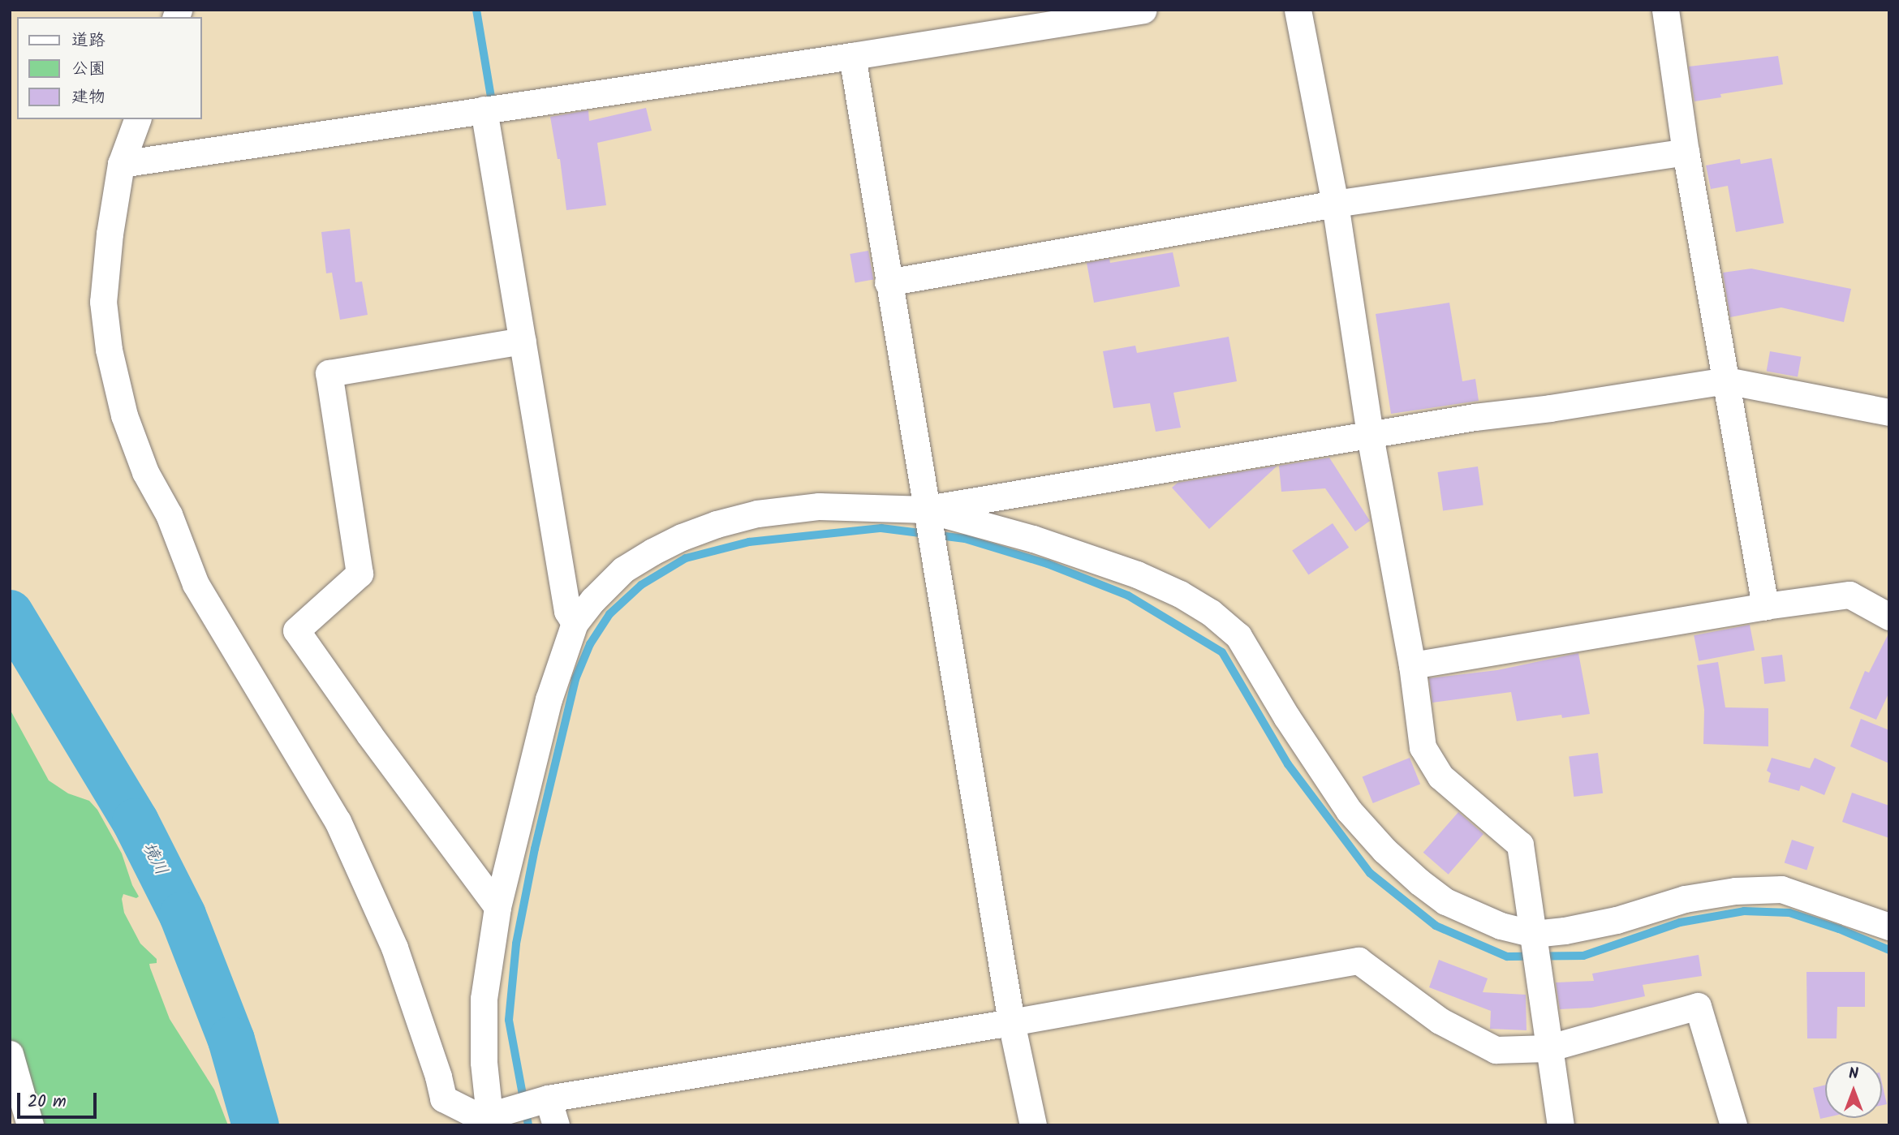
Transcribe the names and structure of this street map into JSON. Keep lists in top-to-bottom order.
{
  "water": ["境川"],
  "legend": ["道路", "公園", "建物"],
  "scale_bar": "20 m",
  "north": "top"
}
